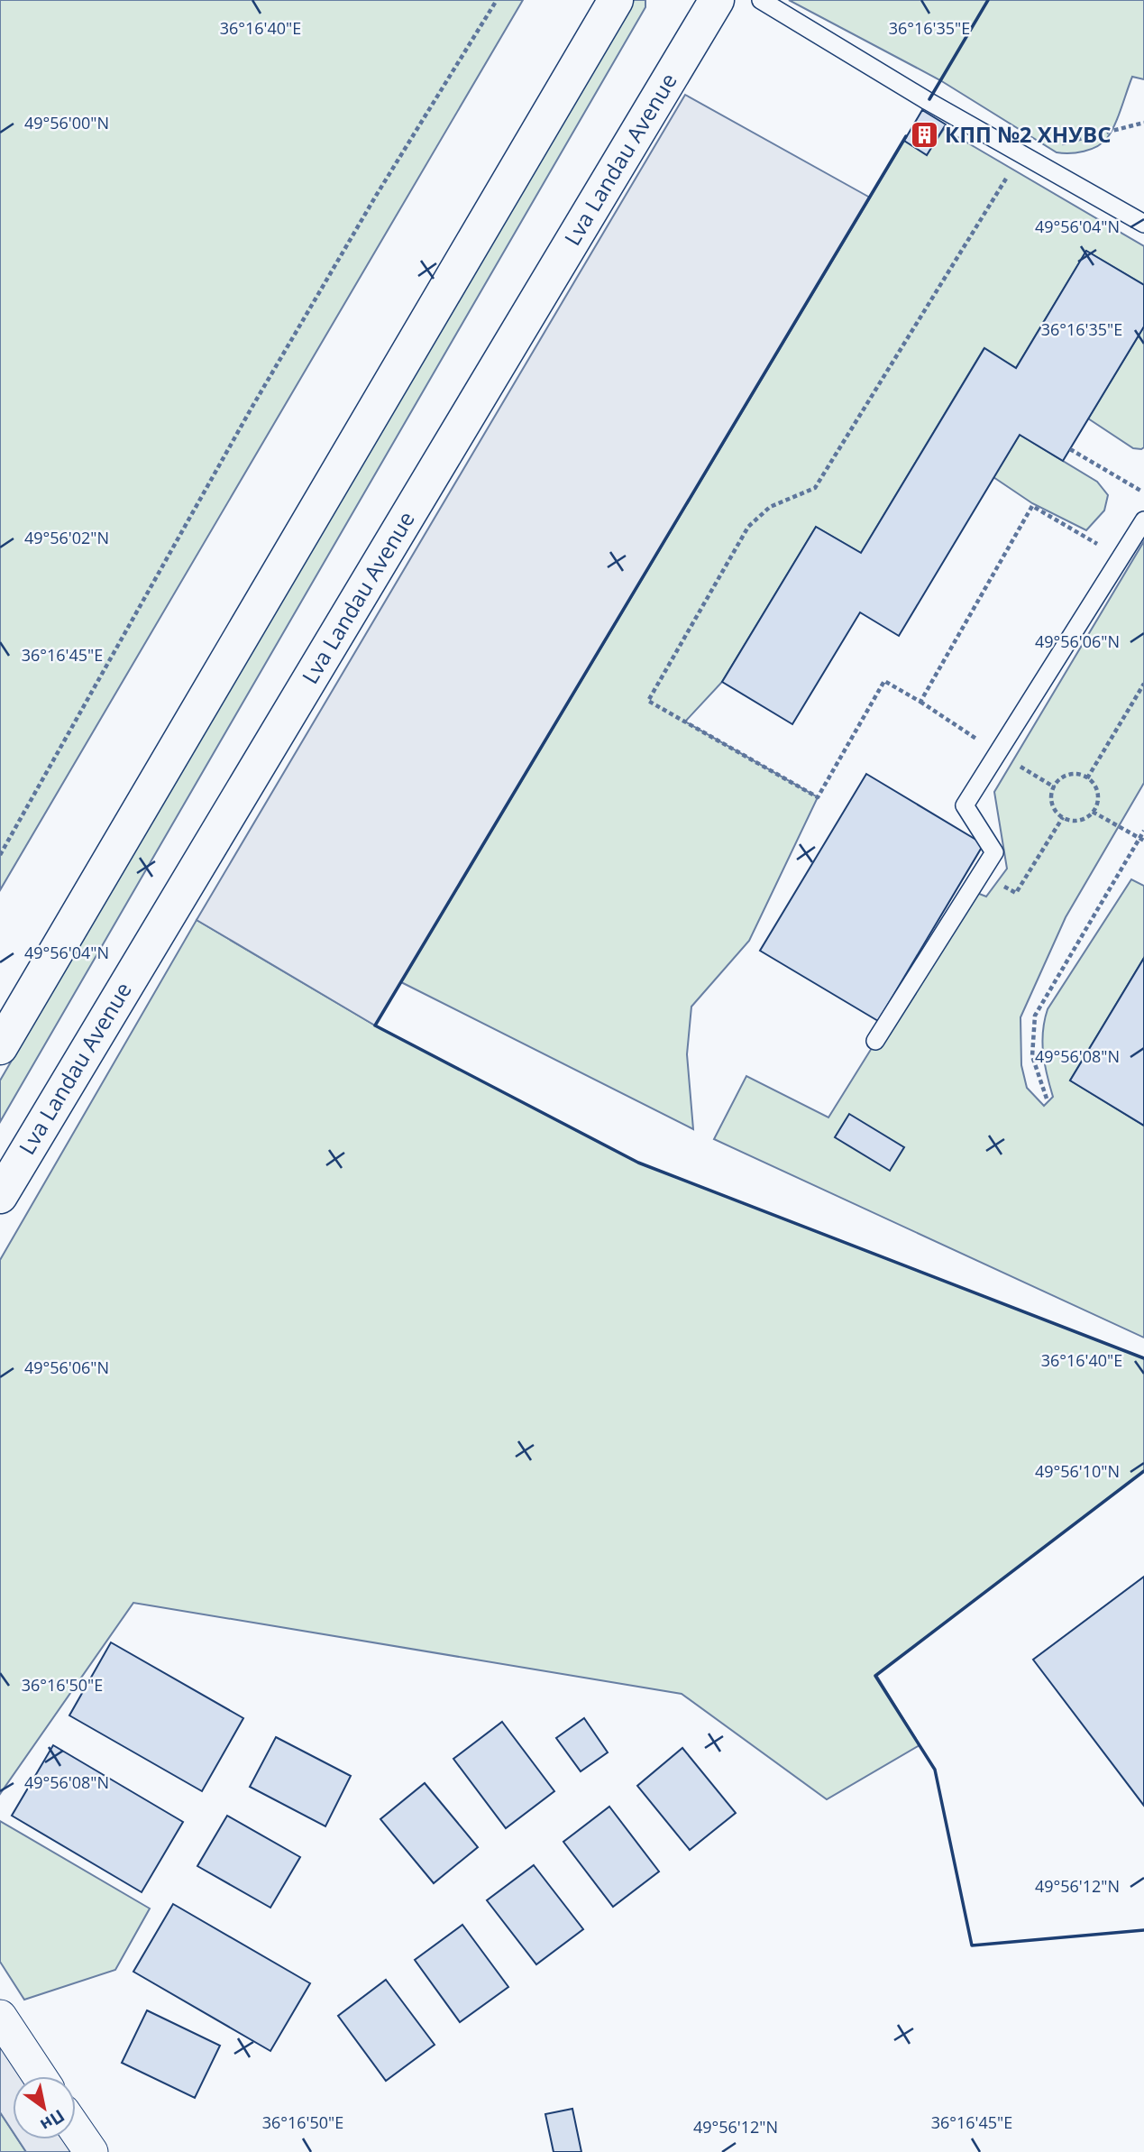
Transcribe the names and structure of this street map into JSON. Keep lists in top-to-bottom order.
{
  "streets": {
    "main road": ["Lva Landau Avenue"]
  },
  "places": {
    "building": ["КПП №2 ХНУВС"]
  },
  "north": "bottom right",
  "coordinates": [
    "36°16'40\"E",
    "36°16'35\"E",
    "49°56'00\"N",
    "49°56'04\"N",
    "49°56'02\"N",
    "49°56'06\"N",
    "36°16'45\"E",
    "49°56'08\"N",
    "49°56'10\"N",
    "36°16'50\"E",
    "49°56'12\"N"
  ]
}
